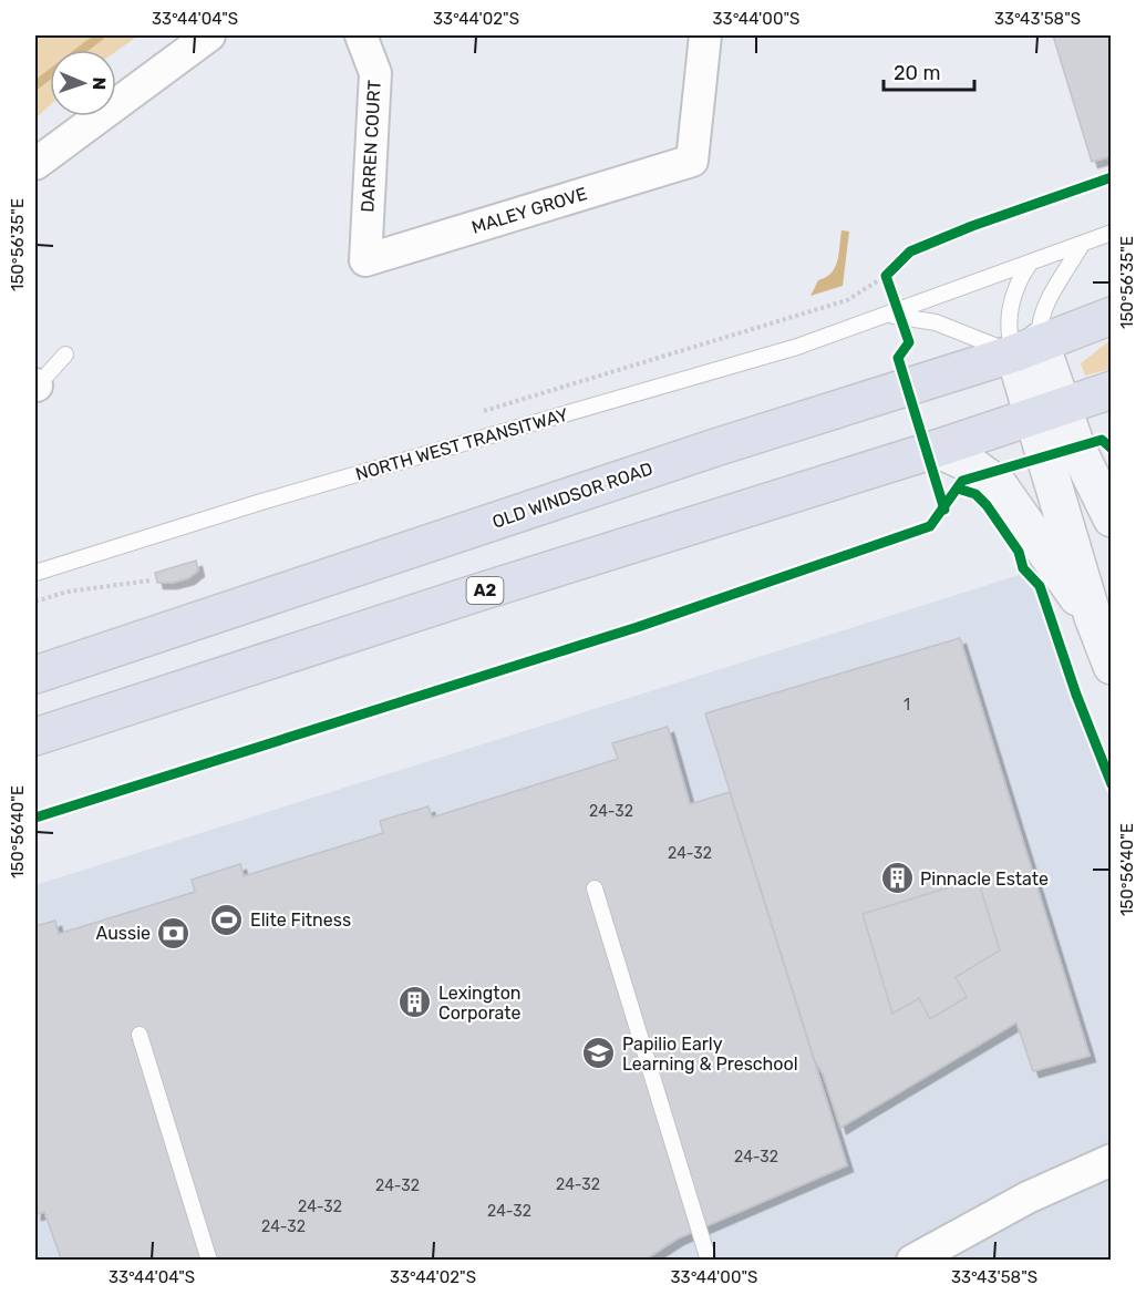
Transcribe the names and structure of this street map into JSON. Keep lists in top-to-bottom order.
{
  "streets": {
    "highway": ["OLD WINDSOR ROAD", "A2"],
    "street": ["DARREN COURT", "MALEY GROVE"],
    "lane": ["NORTH WEST TRANSITWAY"]
  },
  "crossings": [
    ["DARREN COURT", "MALEY GROVE"],
    ["NORTH WEST TRANSITWAY", "OLD WINDSOR ROAD"]
  ],
  "places": {
    "building": ["Pinnacle Estate", "Lexington Corporate"],
    "sports": ["Elite Fitness"],
    "bank": ["Aussie"],
    "school or university": ["Papilio Early Learning & Preschool"]
  },
  "house_numbers": [
    "1",
    "24-32",
    "24-32",
    "24-32",
    "24-32",
    "24-32",
    "24-32",
    "24-32",
    "24-32"
  ],
  "scale_bar": "20 m",
  "north": "right",
  "coordinates": [
    "33°44'04\"S",
    "33°44'02\"S",
    "33°44'00\"S",
    "33°43'58\"S",
    "150°56'35\"E",
    "150°56'40\"E"
  ]
}
